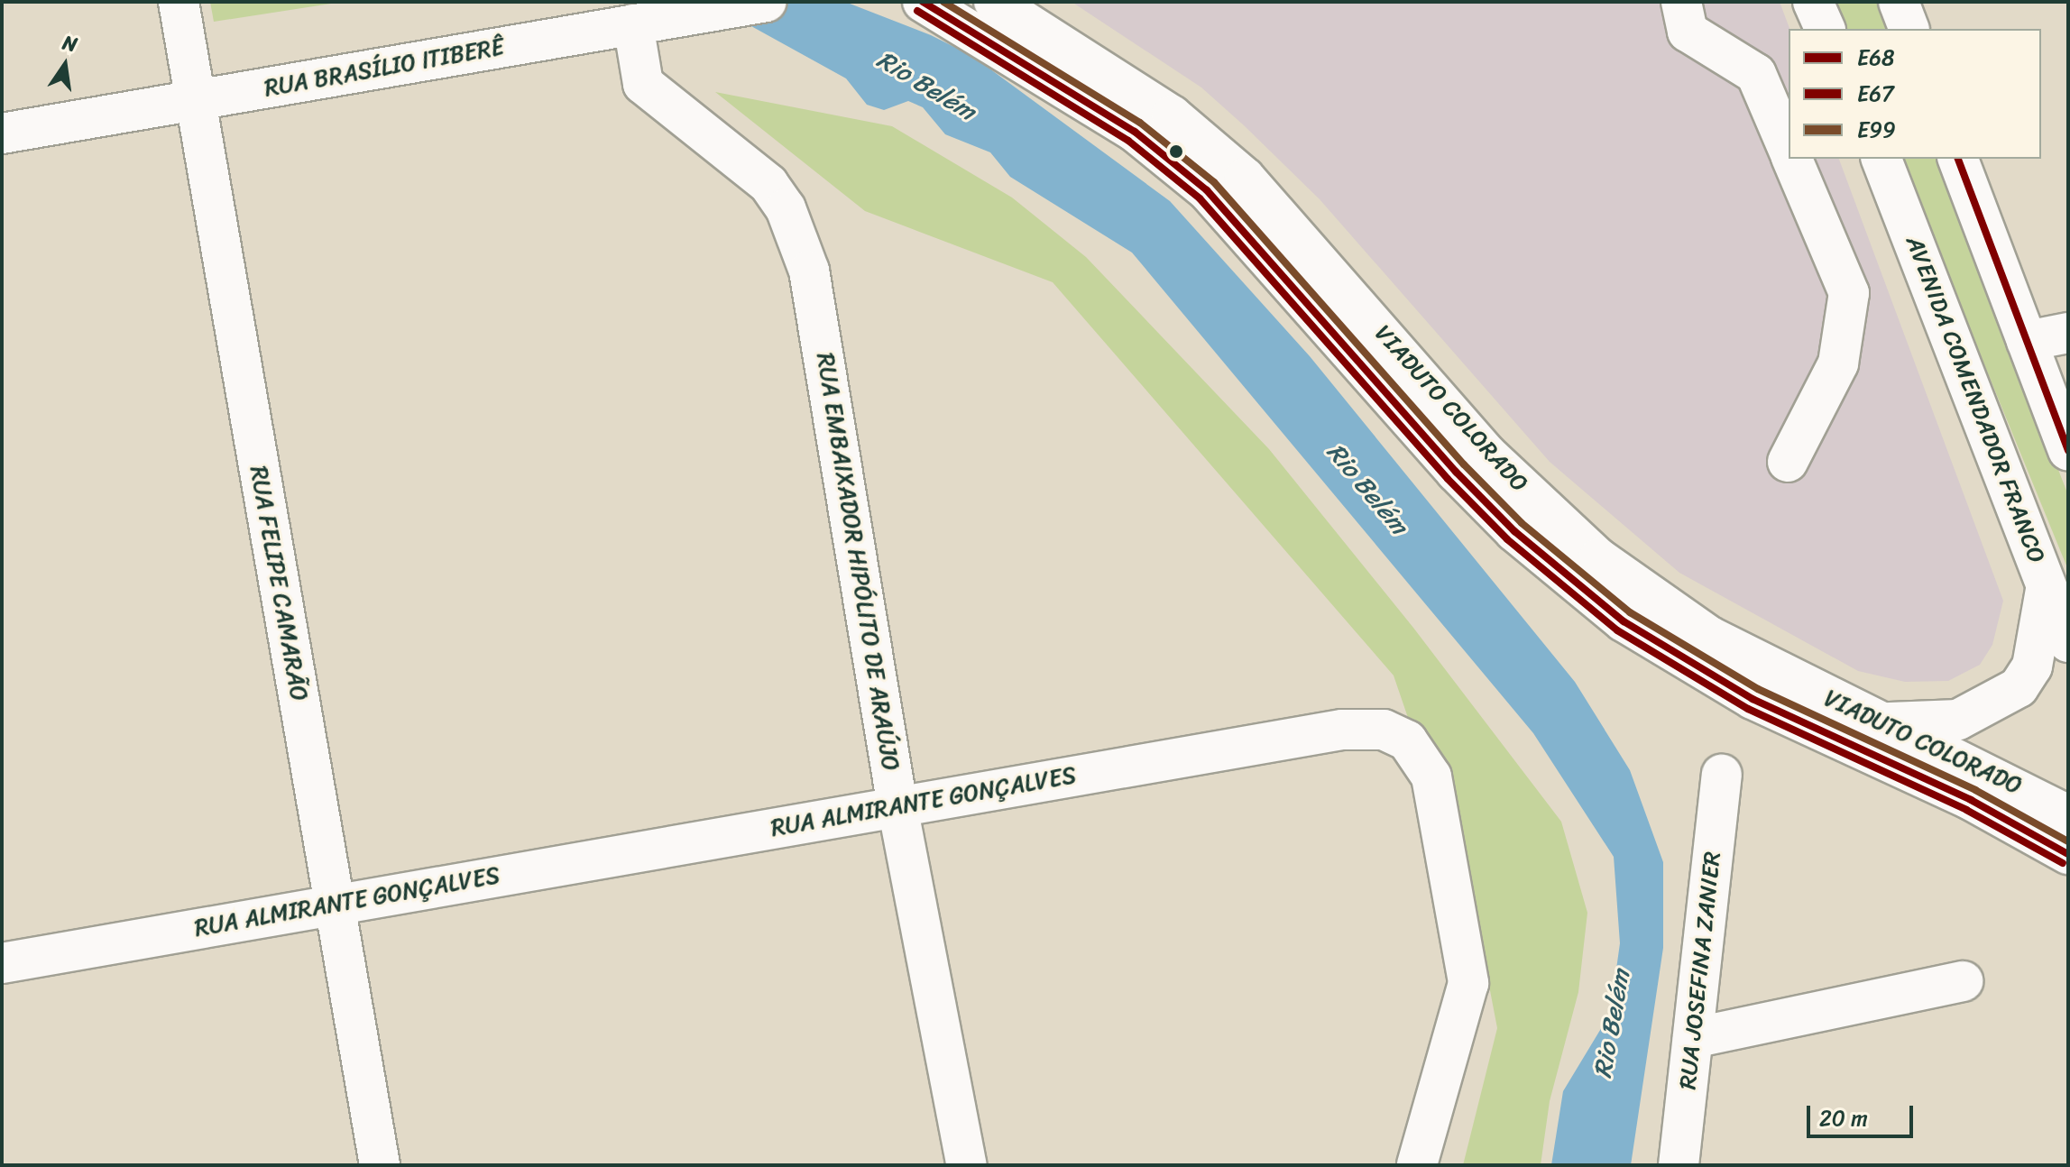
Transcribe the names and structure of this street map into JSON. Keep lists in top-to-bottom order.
{
  "streets": {
    "street": [
      "RUA BRASÍLIO ITIBERÊ",
      "AVENIDA COMENDADOR FRANCO",
      "VIADUTO COLORADO",
      "RUA EMBAIXADOR HIPÓLITO DE ARAÚJO",
      "RUA FELIPE CAMARÃO",
      "RUA ALMIRANTE GONÇALVES",
      "RUA JOSEFINA ZANIER"
    ]
  },
  "crossings": [
    ["RUA BRASÍLIO ITIBERÊ", "RUA EMBAIXADOR HIPÓLITO DE ARAÚJO"],
    ["RUA BRASÍLIO ITIBERÊ", "RUA FELIPE CAMARÃO"],
    ["RUA EMBAIXADOR HIPÓLITO DE ARAÚJO", "RUA ALMIRANTE GONÇALVES"],
    ["RUA FELIPE CAMARÃO", "RUA ALMIRANTE GONÇALVES"]
  ],
  "water": ["Rio Belém"],
  "lines": ["transit line E68", "transit line E99", "transit line E67"],
  "legend": ["E68", "E67", "E99"],
  "scale_bar": "20 m",
  "north": "top"
}
